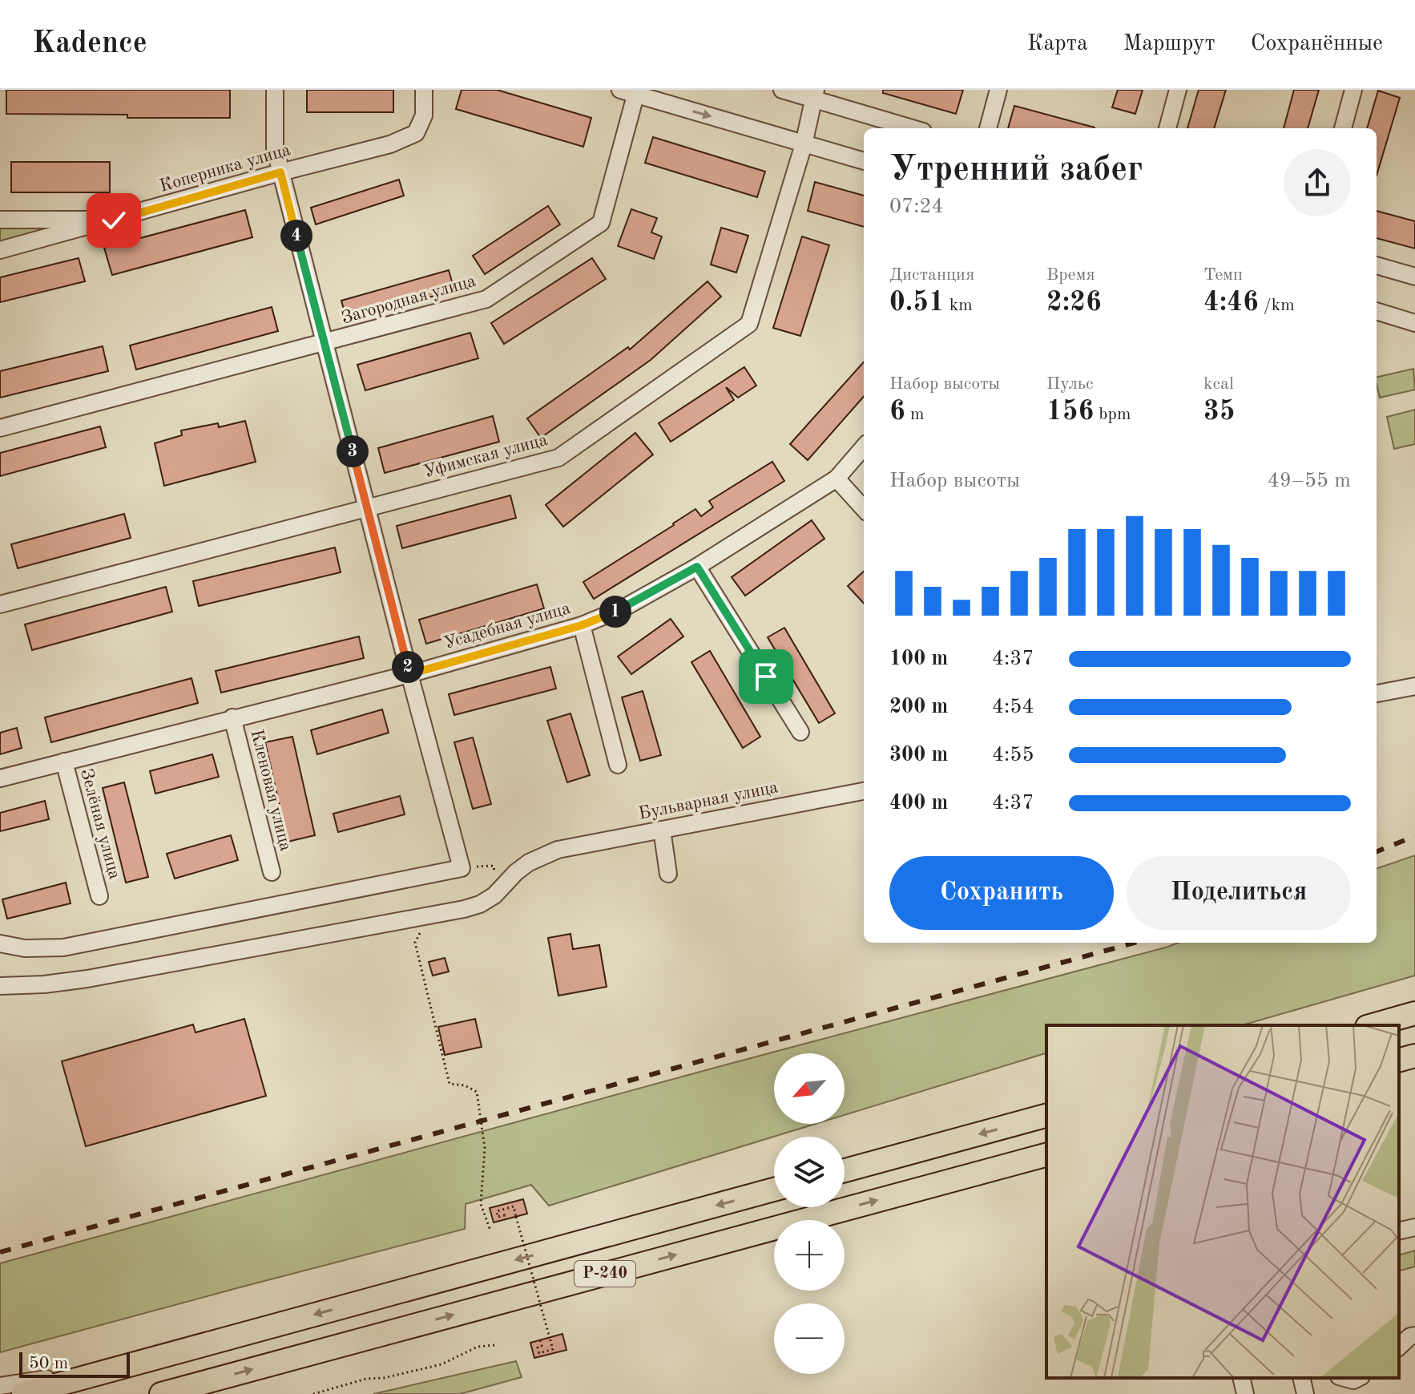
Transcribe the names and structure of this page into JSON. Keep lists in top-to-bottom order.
{
  "streets": {
    "highway": ["Р-240"],
    "street": [
      "Коперника улица",
      "Загородная улица",
      "Уфимская улица",
      "Усадебная улица",
      "Кленовая улица",
      "Бульварная улица",
      "Зелёная улица"
    ]
  },
  "crossings": [
    ["Усадебная улица", "Кленовая улица"],
    ["Усадебная улица", "Зелёная улица"]
  ],
  "scale_bar": "50 m",
  "north": "bottom left",
  "page": {
    "header": "Kadence",
    "nav": ["Карта", "Маршрут", "Сохранённые"],
    "heading": ["Утренний забег", "07:24"],
    "pins": [
      "4",
      "3",
      "1",
      "2"
    ],
    "stats": [
      ["Дистанция", "0.51 km"],
      ["Время", "2:26"],
      ["Темп", "4:46 /km"],
      ["Набор высоты", "6 m"],
      ["Пульс", "156 bpm"],
      ["kcal", "35"]
    ],
    "chart": ["Набор высоты", "49–55 m"],
    "list": [
      {
        "name": "100 m",
        "note": "4:37"
      },
      {
        "name": "200 m",
        "note": "4:54"
      },
      {
        "name": "300 m",
        "note": "4:55"
      },
      {
        "name": "400 m",
        "note": "4:37"
      }
    ],
    "buttons": ["Сохранить", "Поделиться"],
    "map_buttons": ["+", "−"],
    "scale": "50 m"
  }
}
